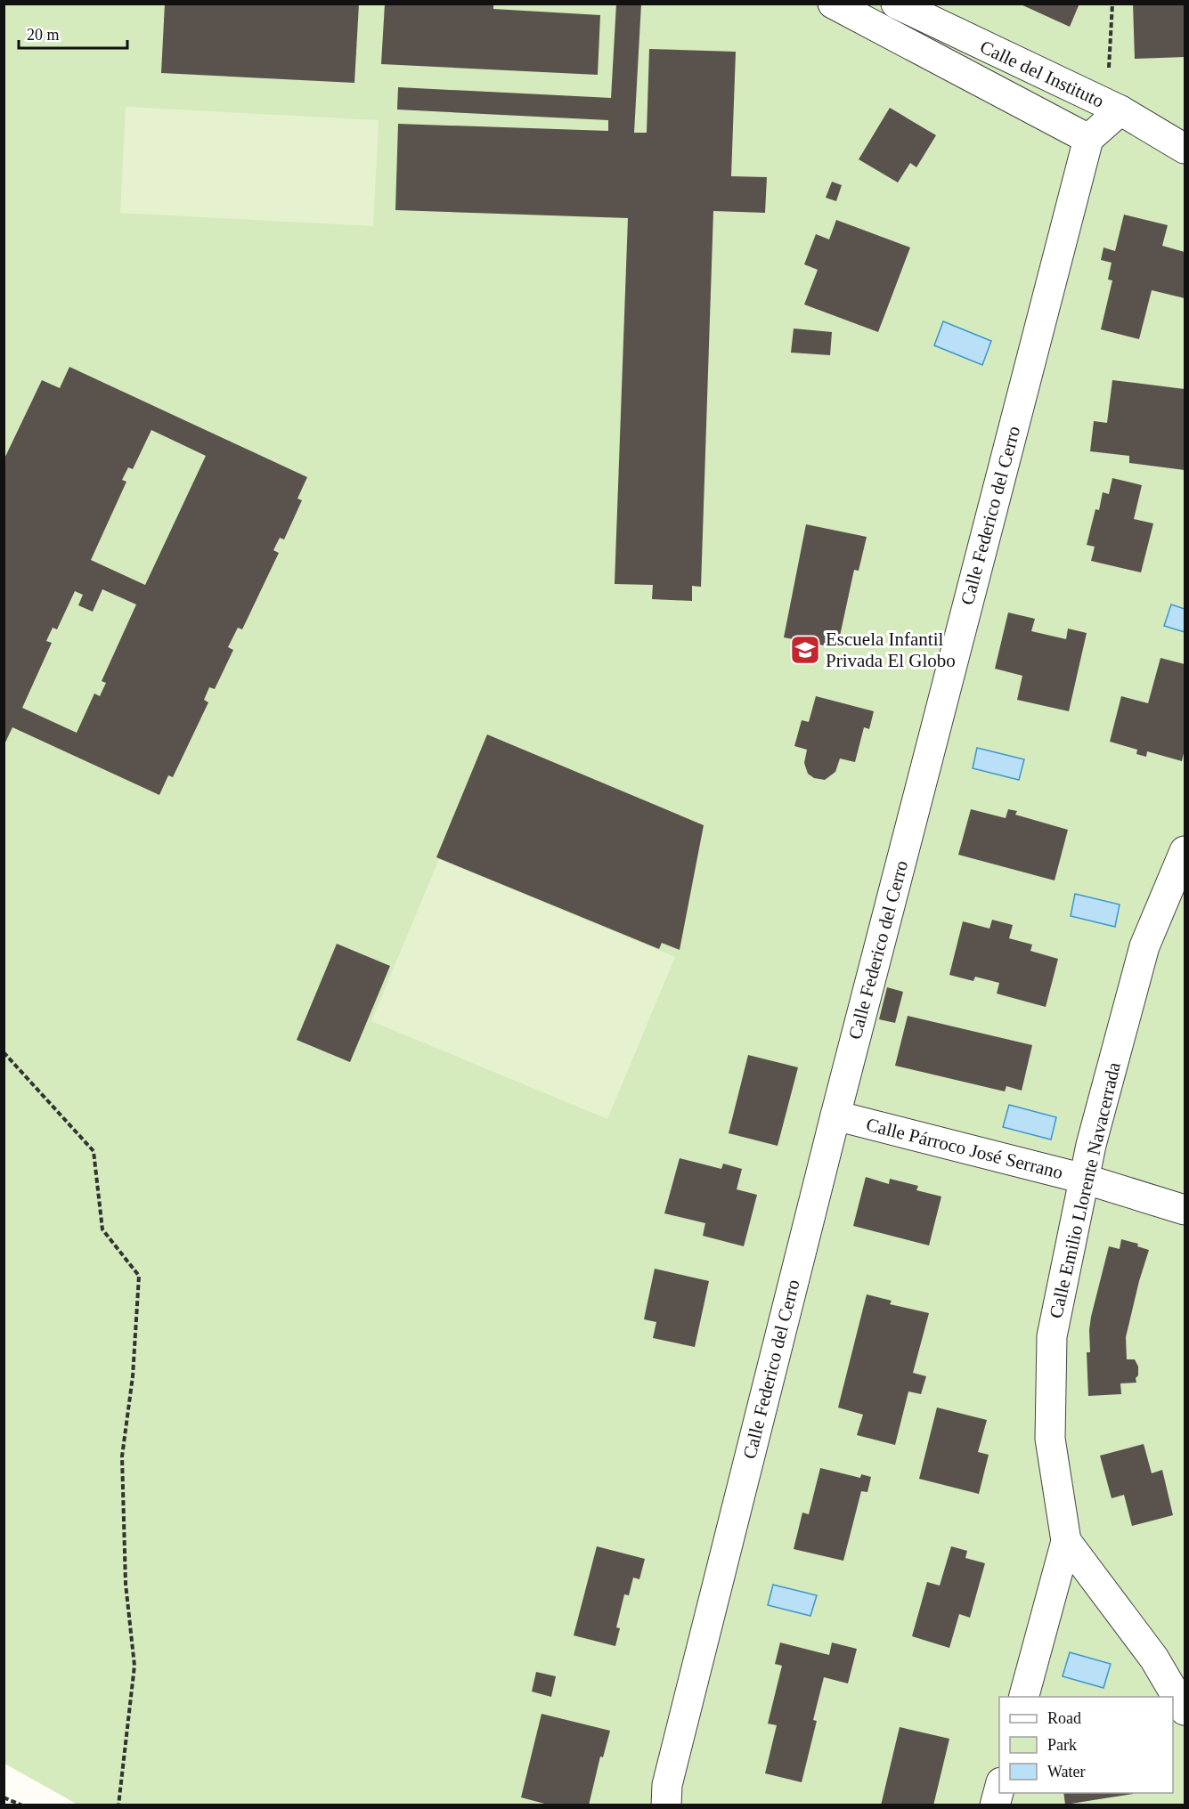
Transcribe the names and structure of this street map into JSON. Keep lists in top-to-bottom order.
{
  "streets": {
    "street": [
      "Calle del Instituto",
      "Calle Federico del Cerro",
      "Calle Párroco José Serrano",
      "Calle Emilio Llorente Navacerrada"
    ]
  },
  "crossings": [
    ["Calle del Instituto", "Calle Federico del Cerro"],
    ["Calle Federico del Cerro", "Calle Párroco José Serrano"],
    ["Calle Párroco José Serrano", "Calle Emilio Llorente Navacerrada"]
  ],
  "places": {
    "school or university": ["Escuela Infantil Privada El Globo"]
  },
  "legend": ["Road", "Park", "Water"],
  "scale_bar": "20 m"
}
